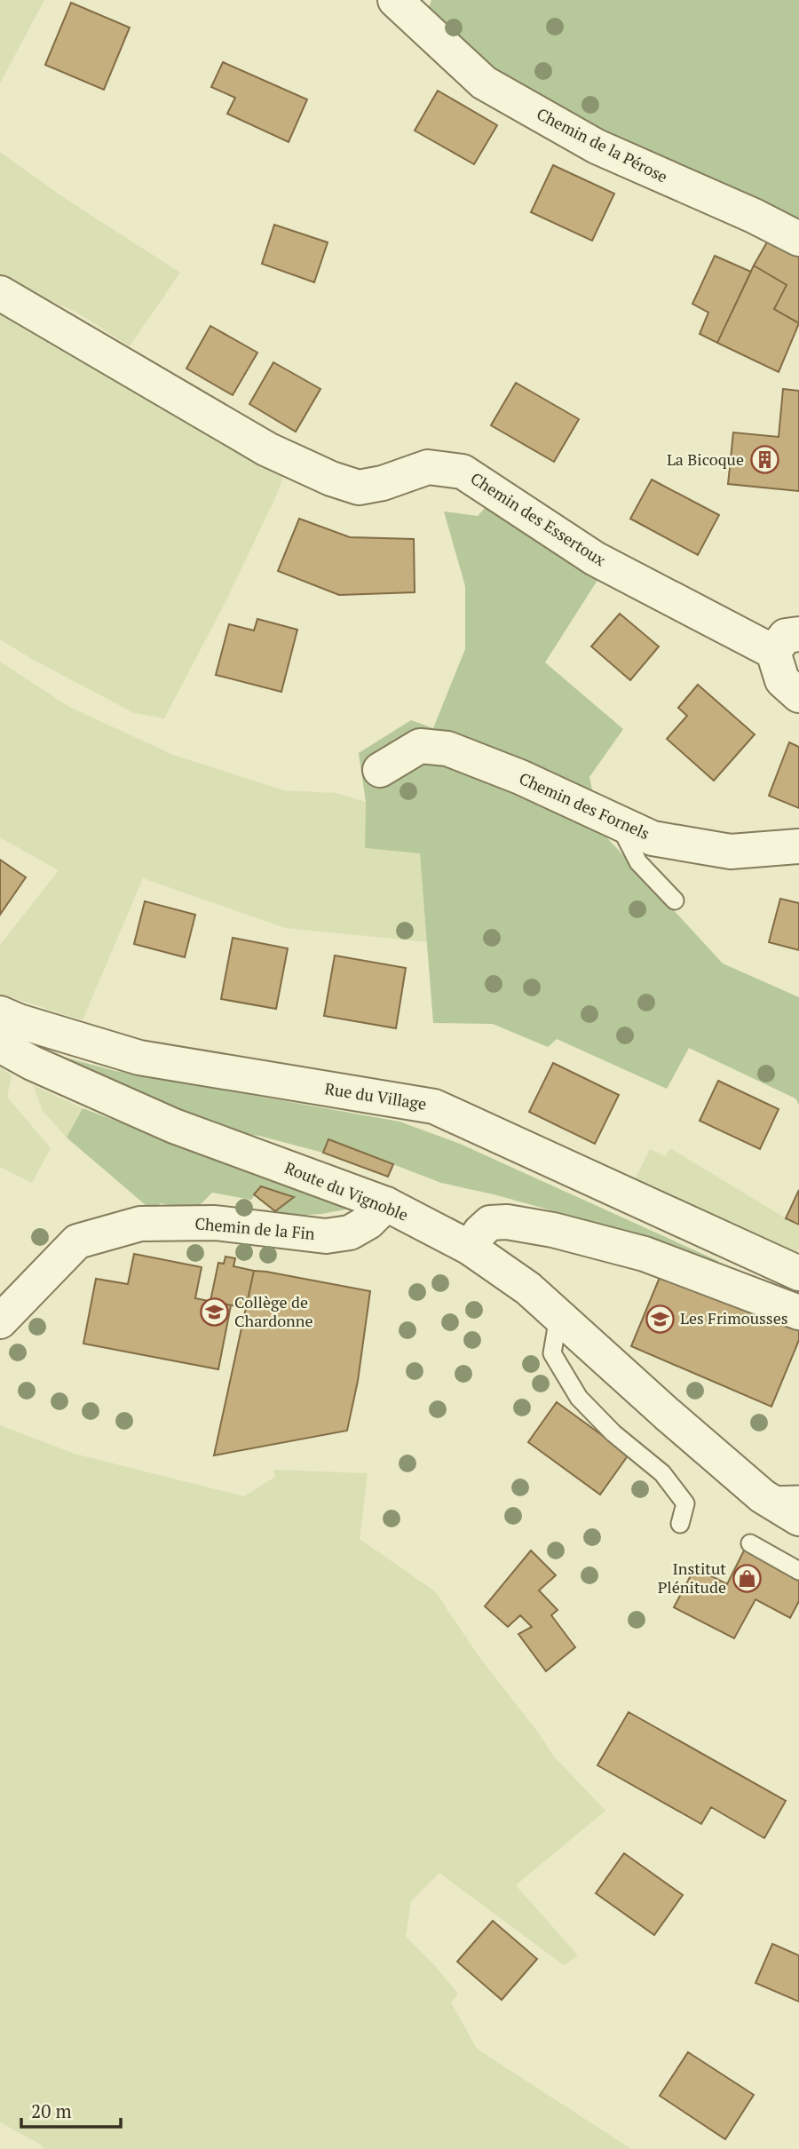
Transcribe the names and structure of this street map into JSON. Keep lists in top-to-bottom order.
{
  "streets": {
    "street": [
      "Chemin de la Pérose",
      "Chemin des Essertoux",
      "Chemin des Fornels",
      "Rue du Village",
      "Route du Vignoble",
      "Chemin de la Fin"
    ]
  },
  "crossings": [
    ["Route du Vignoble", "Chemin de la Fin"]
  ],
  "places": {
    "building": ["La Bicoque"],
    "school or university": ["Collège de Chardonne", "Les Frimousses"],
    "shop": ["Institut Plénitude"]
  },
  "scale_bar": "20 m"
}
